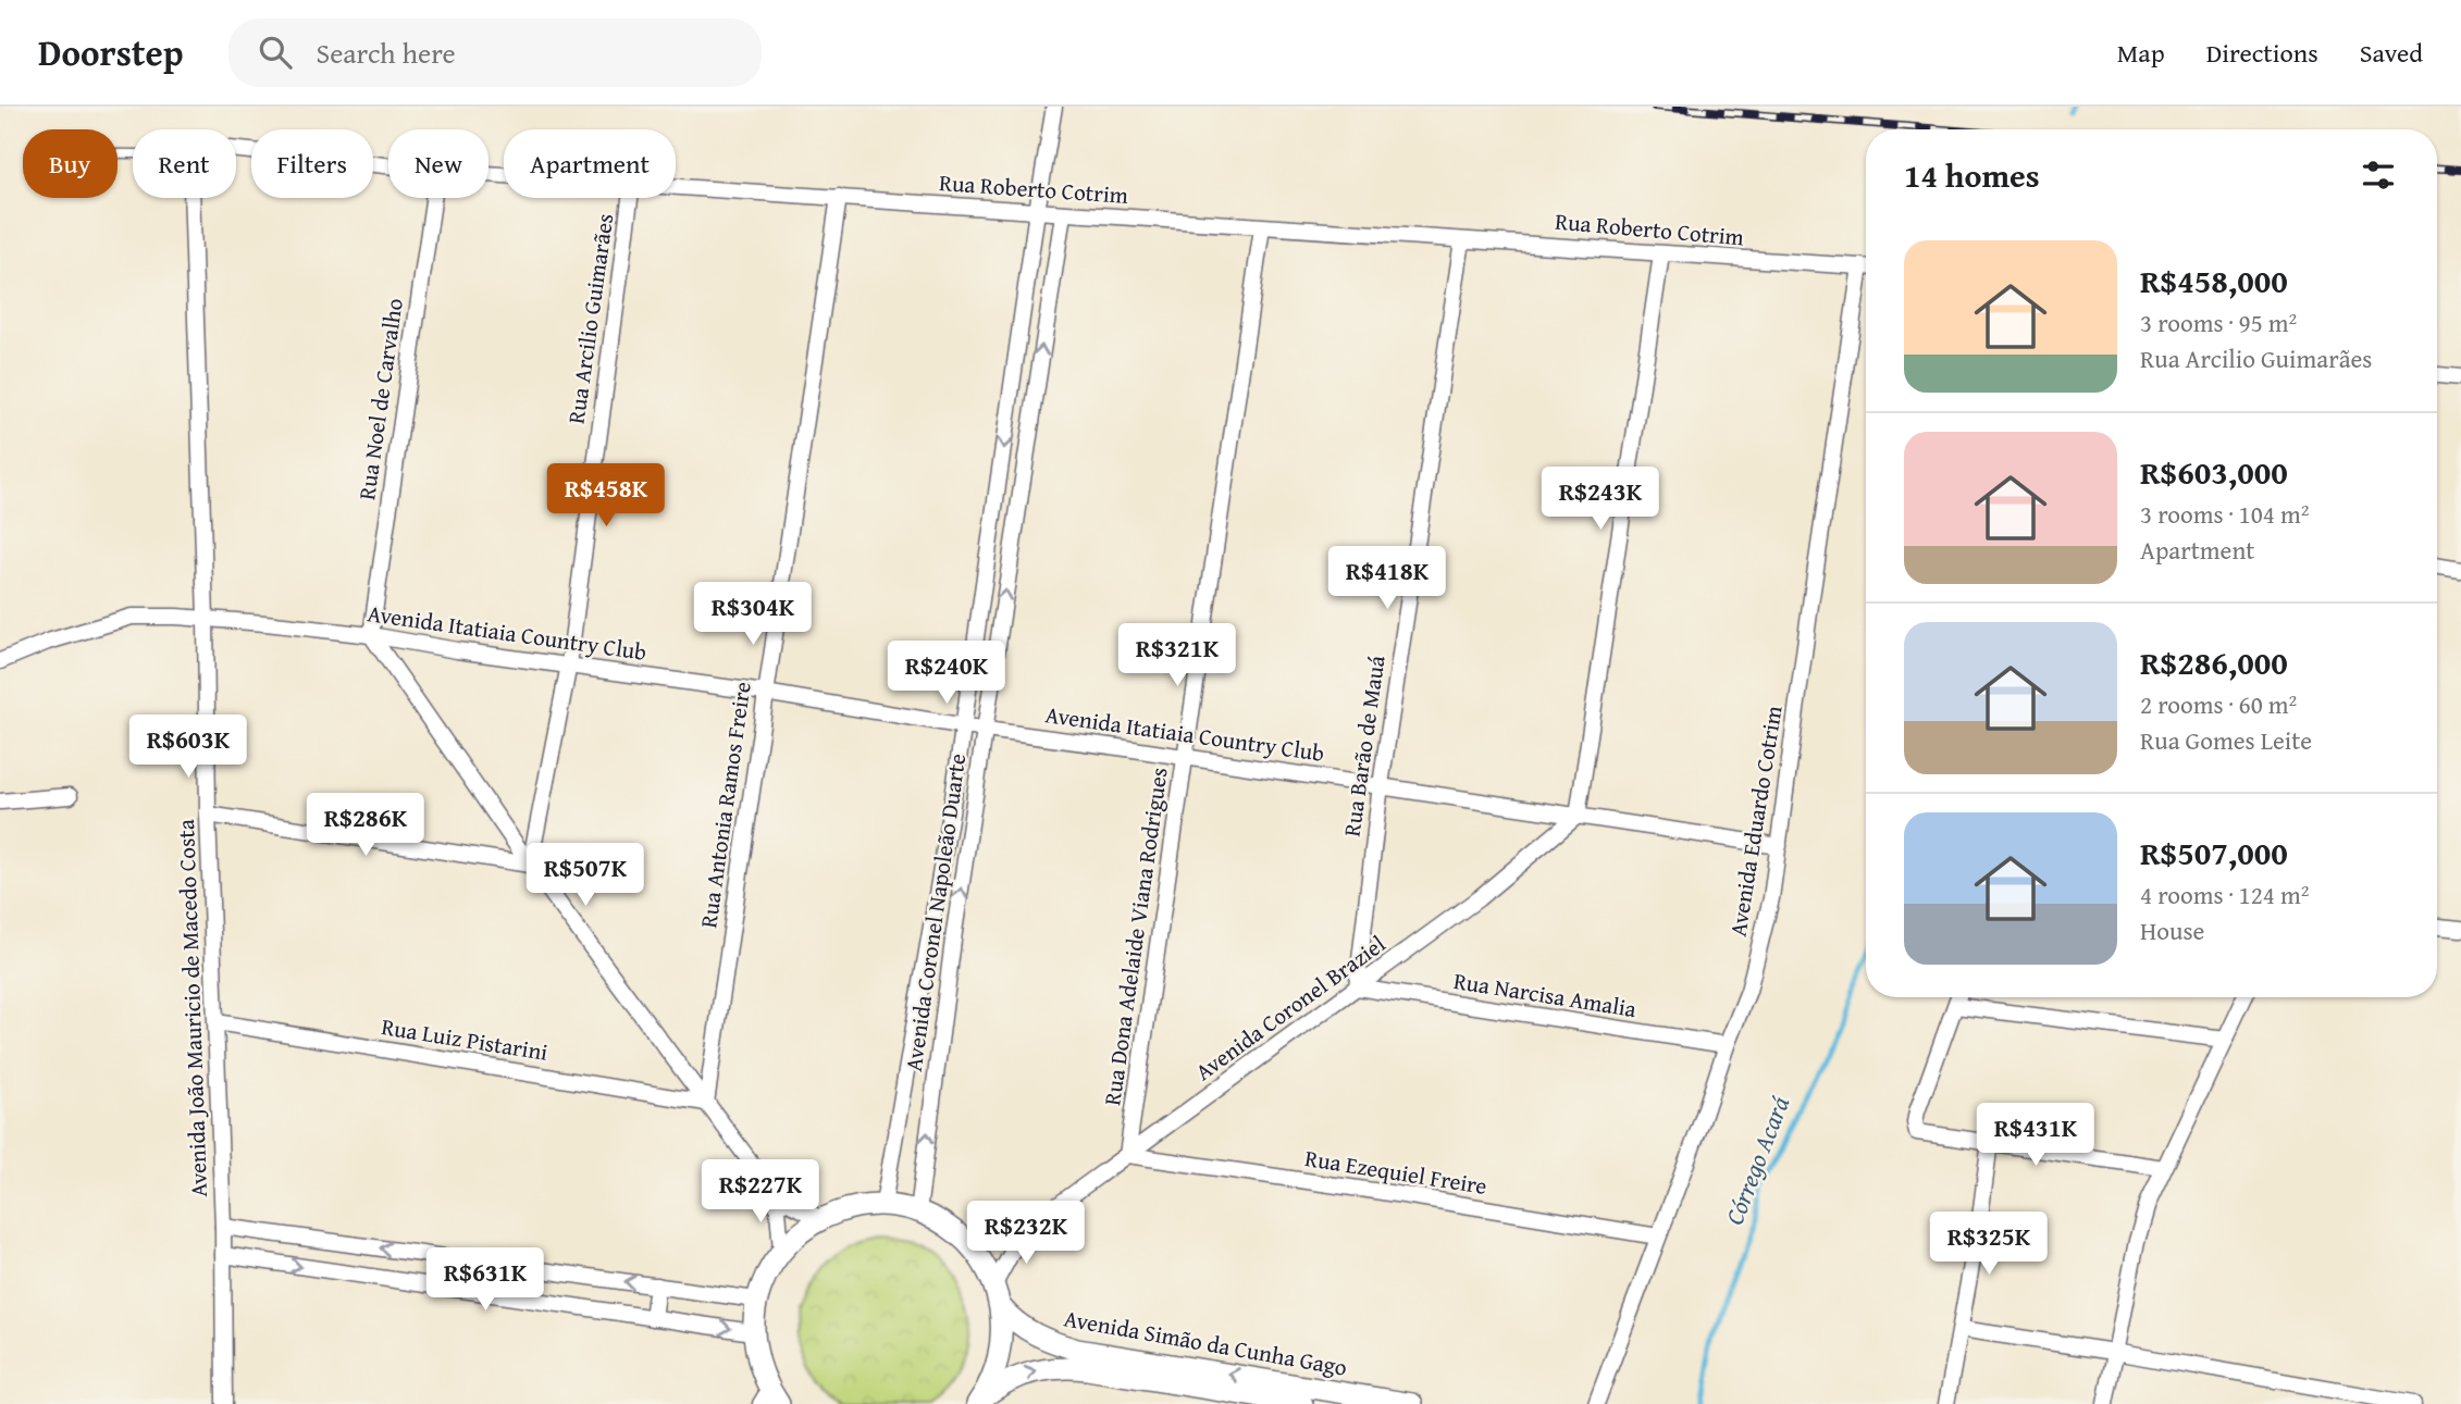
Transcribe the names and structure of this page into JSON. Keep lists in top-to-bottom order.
{
  "streets": {
    "street": [
      "Rua Roberto Cotrim",
      "Rua Arcilio Guimarães",
      "Rua Noel de Carvalho",
      "Avenida Itatiaia Country Club",
      "Rua Barão de Mauá",
      "Rua Antonia Ramos Freire",
      "Avenida Eduardo Cotrim",
      "Avenida Coronel Napoleão Duarte",
      "Rua Dona Adelaide Viana Rodrigues",
      "Rua Narcisa Amalia",
      "Avenida João Mauricio de Macedo Costa",
      "Avenida Coronel Braziel",
      "Rua Luiz Pistarini",
      "Rua Ezequiel Freire",
      "Avenida Simão da Cunha Gago"
    ]
  },
  "crossings": [
    ["Rua Roberto Cotrim", "Rua Barão de Mauá"],
    ["Rua Roberto Cotrim", "Rua Antonia Ramos Freire"],
    ["Rua Roberto Cotrim", "Avenida Coronel Napoleão Duarte"],
    ["Rua Roberto Cotrim", "Rua Dona Adelaide Viana Rodrigues"],
    ["Rua Arcilio Guimarães", "Avenida Itatiaia Country Club"],
    ["Rua Noel de Carvalho", "Avenida Itatiaia Country Club"],
    ["Avenida Itatiaia Country Club", "Rua Barão de Mauá"],
    ["Avenida Itatiaia Country Club", "Rua Antonia Ramos Freire"],
    ["Avenida Itatiaia Country Club", "Avenida Eduardo Cotrim"],
    ["Avenida Itatiaia Country Club", "Avenida Coronel Napoleão Duarte"],
    ["Avenida Itatiaia Country Club", "Rua Dona Adelaide Viana Rodrigues"],
    ["Avenida Itatiaia Country Club", "Avenida João Mauricio de Macedo Costa"],
    ["Avenida Itatiaia Country Club", "Avenida Coronel Braziel"],
    ["Rua Barão de Mauá", "Rua Narcisa Amalia"],
    ["Rua Barão de Mauá", "Avenida Coronel Braziel"],
    ["Rua Antonia Ramos Freire", "Rua Luiz Pistarini"],
    ["Avenida Eduardo Cotrim", "Rua Narcisa Amalia"],
    ["Avenida Eduardo Cotrim", "Rua Ezequiel Freire"],
    ["Rua Dona Adelaide Viana Rodrigues", "Avenida Coronel Braziel"],
    ["Rua Dona Adelaide Viana Rodrigues", "Rua Ezequiel Freire"],
    ["Rua Narcisa Amalia", "Avenida Coronel Braziel"],
    ["Avenida João Mauricio de Macedo Costa", "Rua Luiz Pistarini"],
    ["Avenida Coronel Braziel", "Rua Ezequiel Freire"]
  ],
  "water": ["Córrego Acará"],
  "page": {
    "header": "Doorstep",
    "search": "Search here",
    "nav": ["Map", "Directions", "Saved"],
    "chip": [
      "Buy",
      "Rent",
      "Filters",
      "New",
      "Apartment"
    ],
    "heading": "14 homes",
    "list": [
      {
        "name": "R$458,000",
        "note": "3 rooms · 95 m² · Rua Arcilio Guimarães"
      },
      {
        "name": "R$603,000",
        "note": "3 rooms · 104 m² · Apartment"
      },
      {
        "name": "R$286,000",
        "note": "2 rooms · 60 m² · Rua Gomes Leite"
      },
      {
        "name": "R$507,000",
        "note": "4 rooms · 124 m² · House"
      }
    ],
    "price": [
      "R$458K",
      "R$243K",
      "R$418K",
      "R$304K",
      "R$321K",
      "R$240K",
      "R$603K",
      "R$286K",
      "R$507K",
      "R$431K",
      "R$227K",
      "R$232K",
      "R$325K",
      "R$631K"
    ]
  }
}
